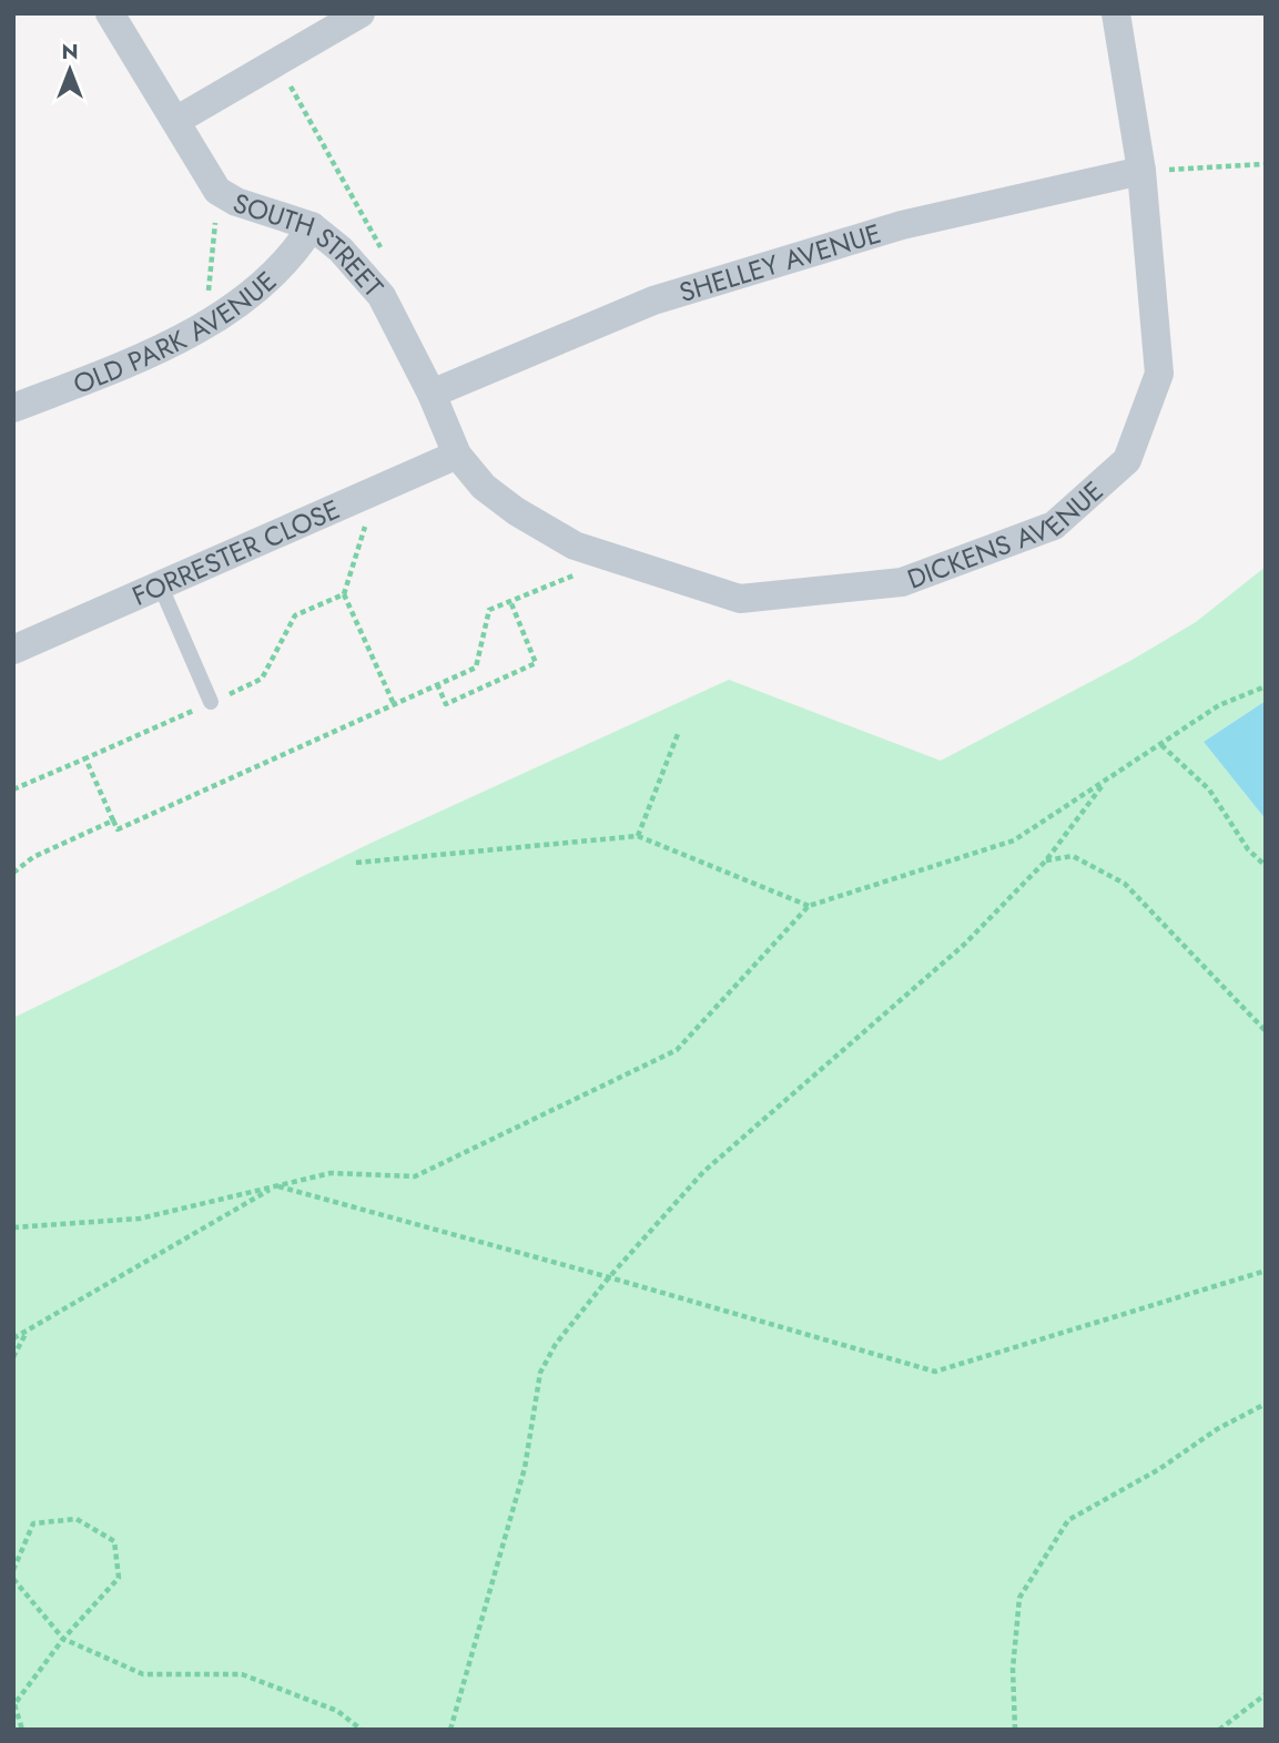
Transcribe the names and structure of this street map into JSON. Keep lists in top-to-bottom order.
{
  "streets": {
    "street": [
      "SOUTH STREET",
      "SHELLEY AVENUE",
      "OLD PARK AVENUE",
      "DICKENS AVENUE",
      "FORRESTER CLOSE"
    ]
  },
  "crossings": [
    ["SOUTH STREET", "SHELLEY AVENUE"],
    ["SOUTH STREET", "OLD PARK AVENUE"],
    ["SOUTH STREET", "DICKENS AVENUE"],
    ["SOUTH STREET", "FORRESTER CLOSE"],
    ["SHELLEY AVENUE", "DICKENS AVENUE"],
    ["DICKENS AVENUE", "FORRESTER CLOSE"]
  ],
  "north": "top"
}
